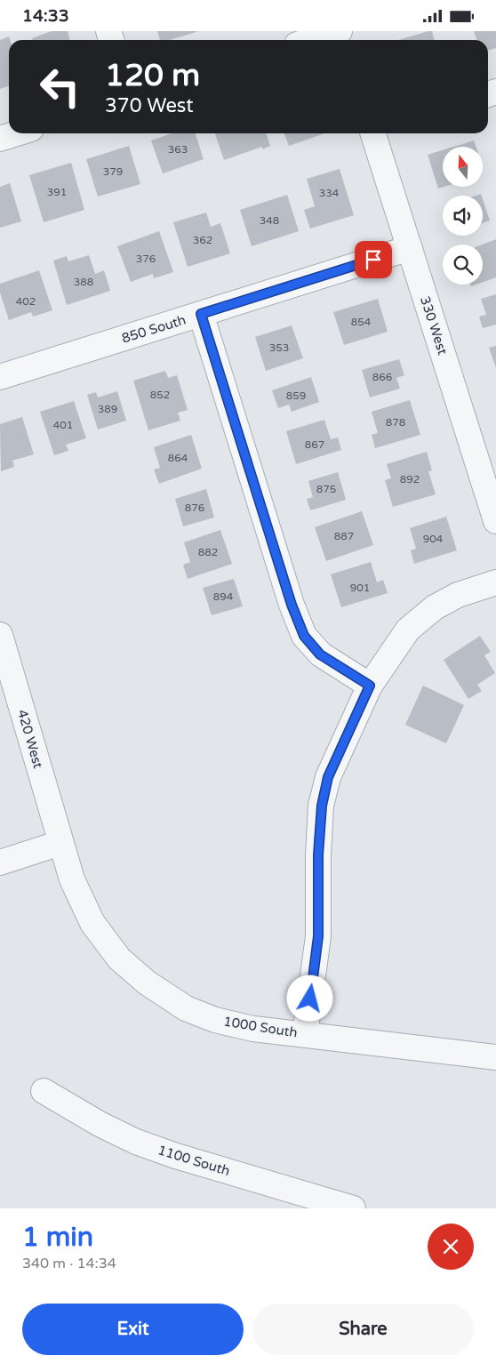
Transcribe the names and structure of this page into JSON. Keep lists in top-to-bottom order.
{
  "streets": {
    "street": [
      "330 West",
      "850 South",
      "420 West",
      "1000 South",
      "1100 South"
    ]
  },
  "crossings": [
    ["330 West", "850 South"],
    ["420 West", "1000 South"]
  ],
  "house_numbers": [
    "363",
    "379",
    "391",
    "334",
    "348",
    "362",
    "376",
    "388",
    "402",
    "854",
    "353",
    "866",
    "852",
    "859",
    "389",
    "878",
    "401",
    "867",
    "864",
    "892",
    "875",
    "876",
    "887",
    "904",
    "882",
    "901",
    "894"
  ],
  "north": "top",
  "page": {
    "status": "14:33",
    "turn": ["120 m", "370 West"],
    "heading": ["1 min", "340 m · 14:34"],
    "buttons": ["Exit", "Share"]
  }
}
